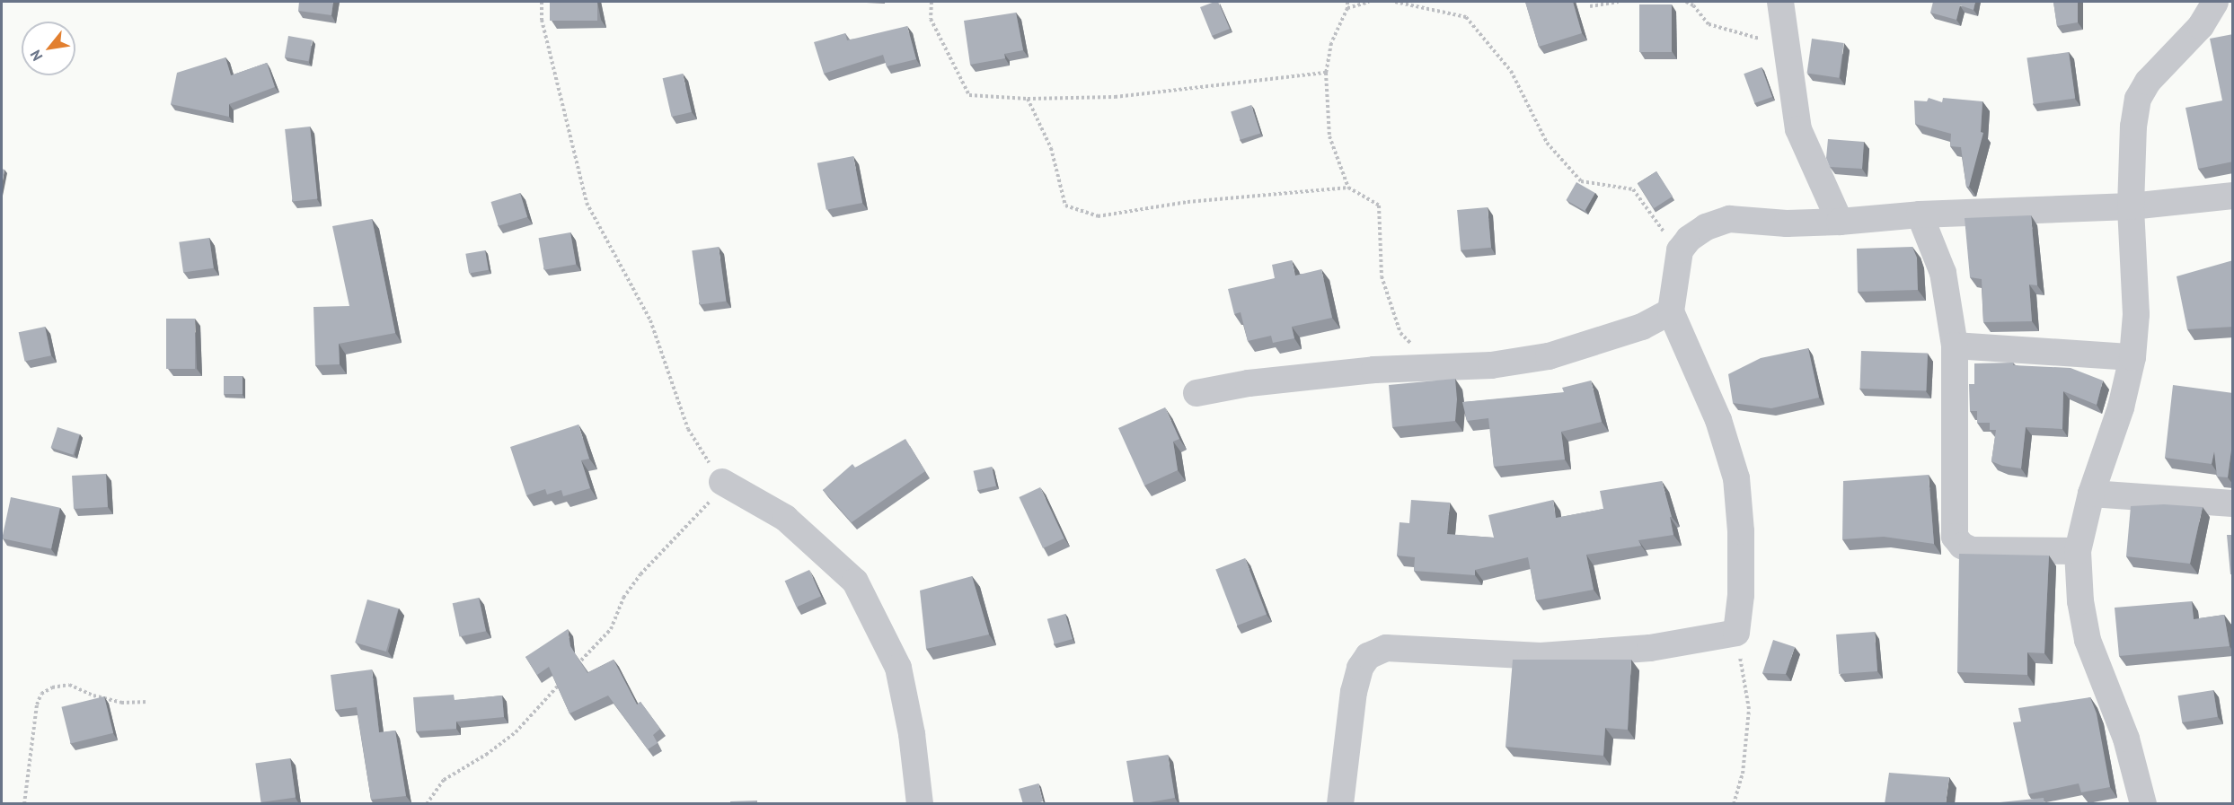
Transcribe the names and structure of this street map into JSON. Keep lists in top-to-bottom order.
{
  "north": "bottom left"
}
